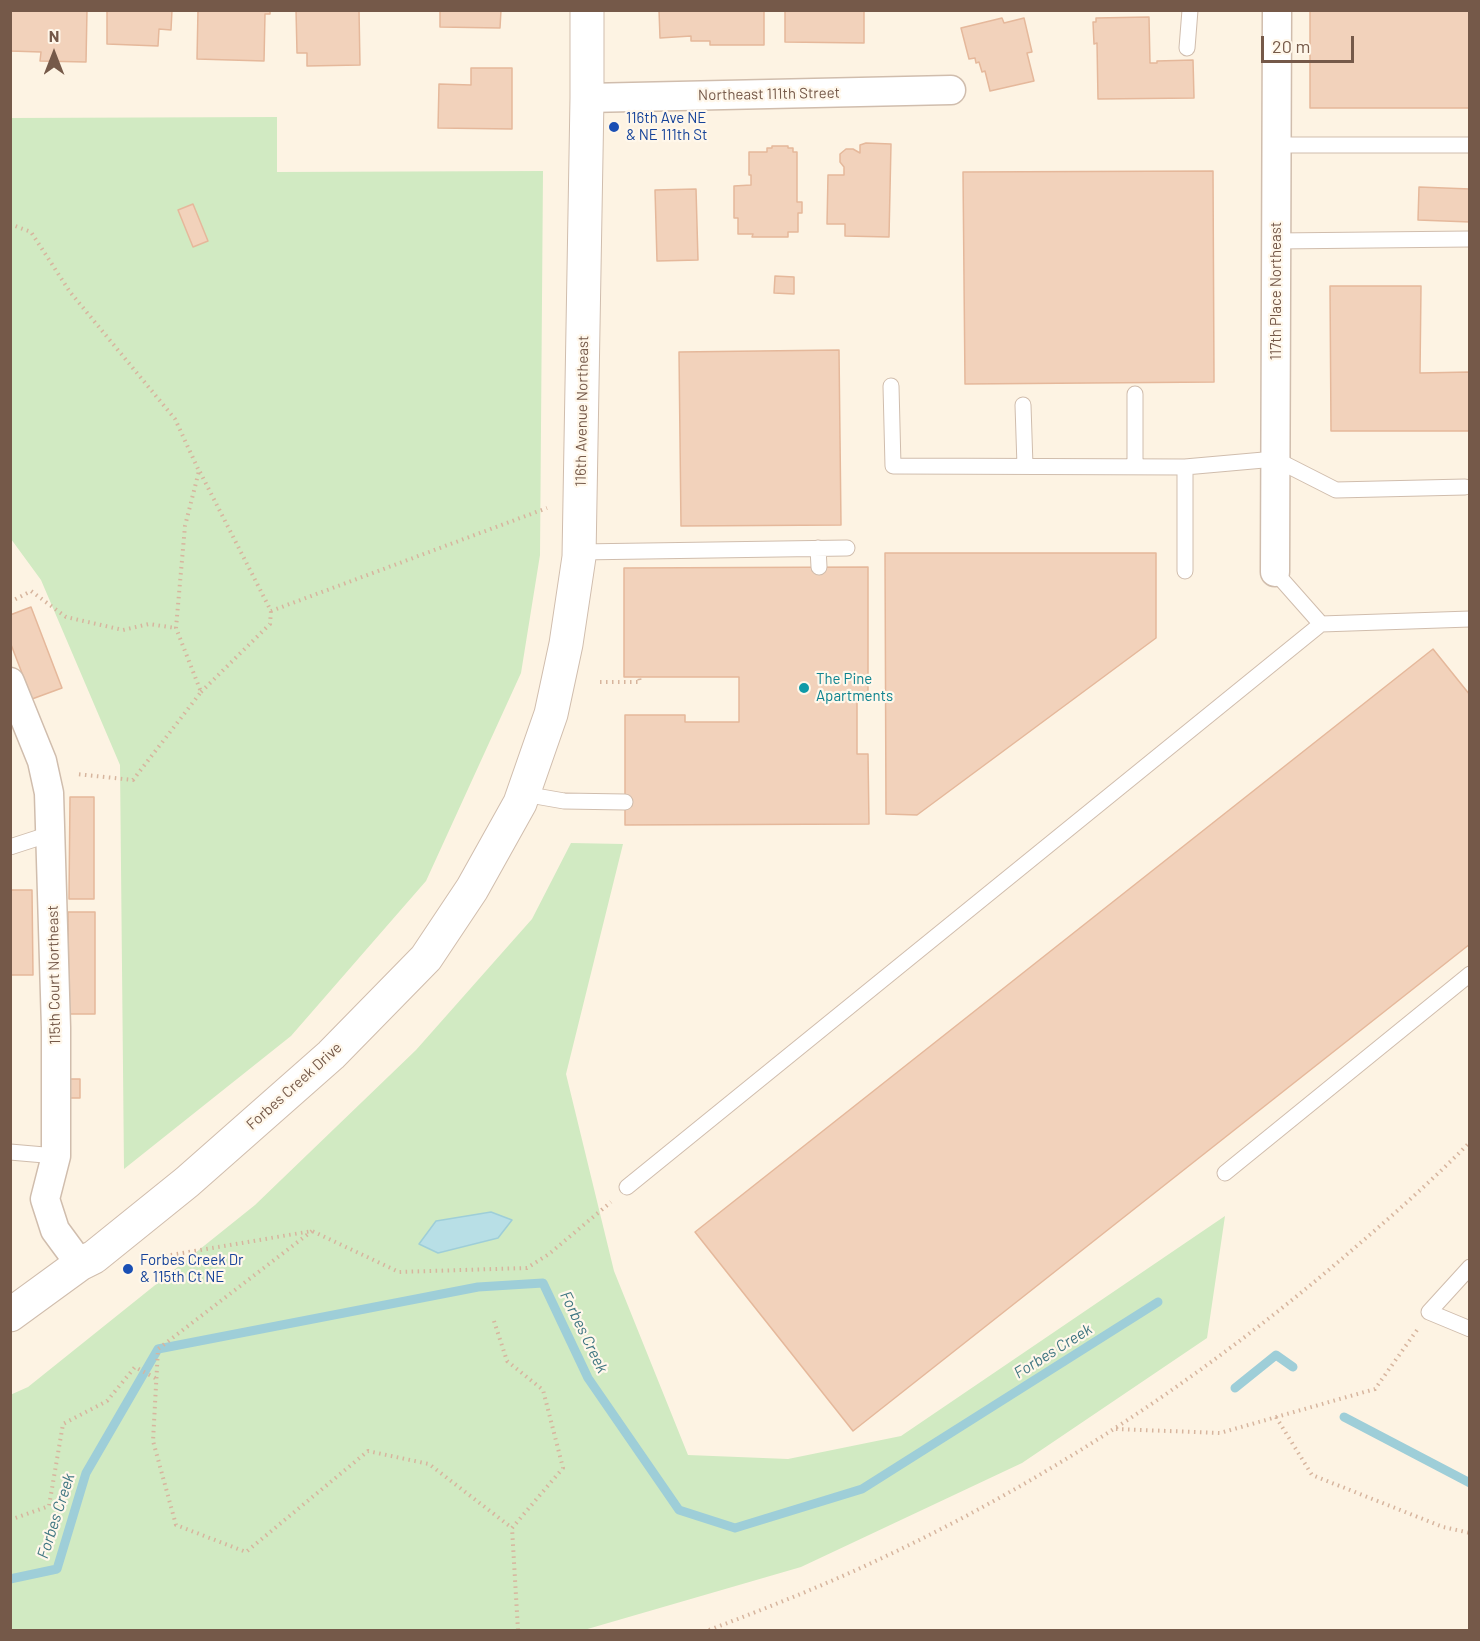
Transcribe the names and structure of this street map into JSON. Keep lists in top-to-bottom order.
{
  "streets": {
    "street": [
      "Northeast 111th Street",
      "117th Place Northeast",
      "116th Avenue Northeast",
      "115th Court Northeast",
      "Forbes Creek Drive"
    ]
  },
  "crossings": [
    ["Northeast 111th Street", "116th Avenue Northeast"],
    ["116th Avenue Northeast", "Forbes Creek Drive"],
    ["115th Court Northeast", "Forbes Creek Drive"]
  ],
  "water": ["Forbes Creek"],
  "places": ["116th Ave NE & NE 111th St", "The Pine Apartments", "Forbes Creek Dr & 115th Ct NE"],
  "scale_bar": "20 m",
  "north": "top"
}
